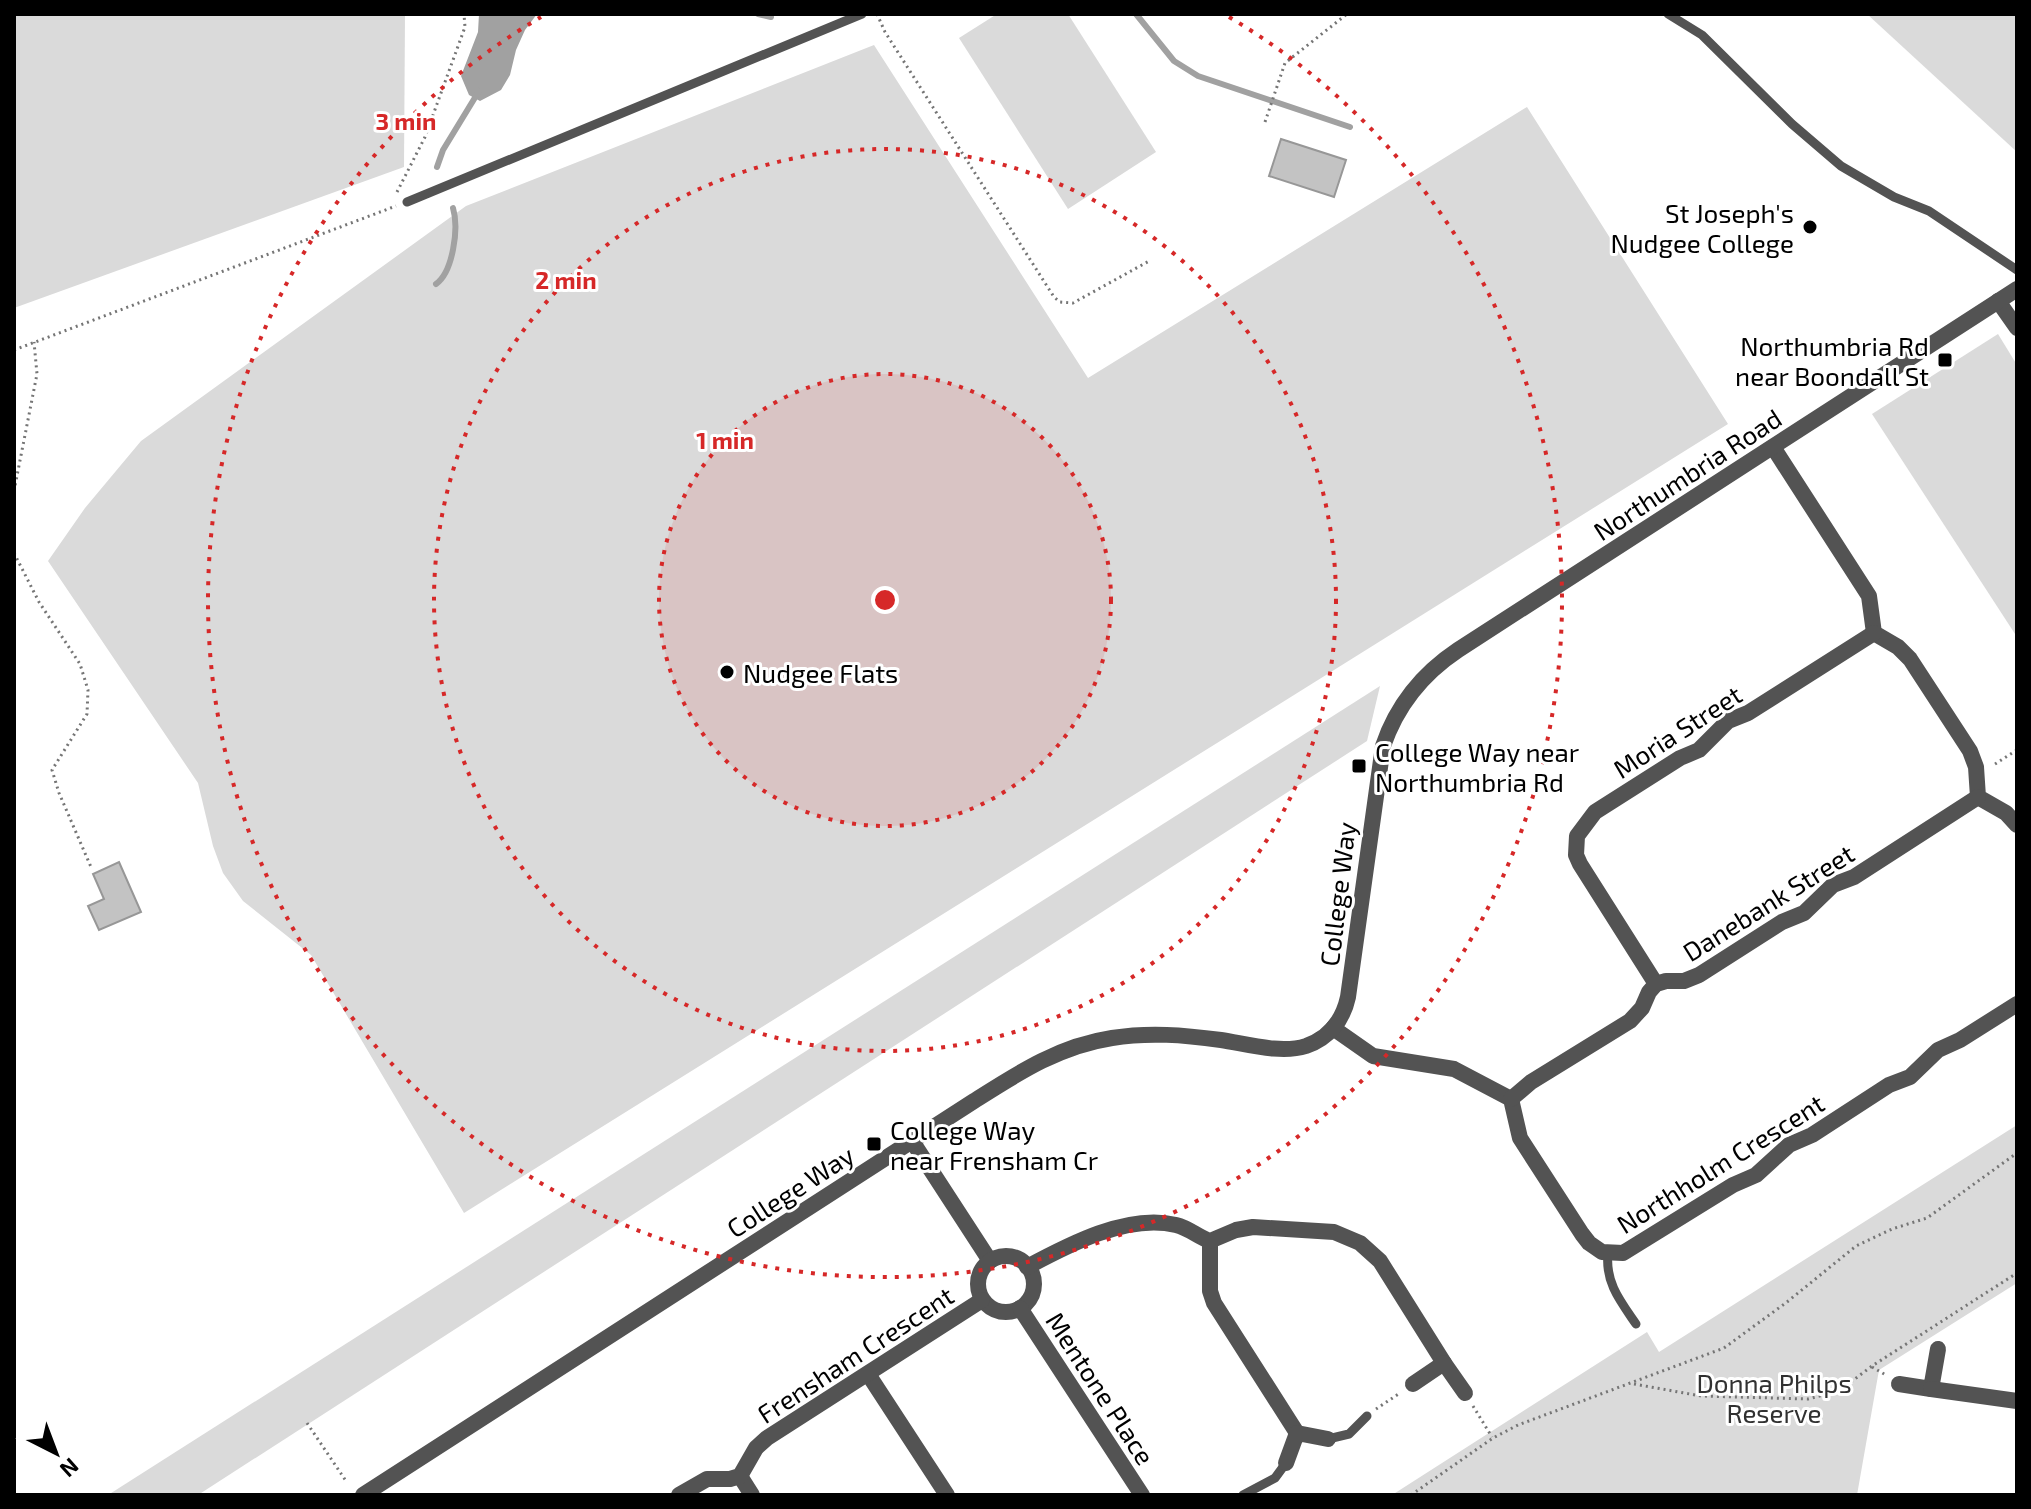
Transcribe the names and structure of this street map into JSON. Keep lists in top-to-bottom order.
{
  "streets": {
    "street": [
      "Northumbria Road",
      "Moria Street",
      "College Way",
      "Danebank Street",
      "Northholm Crescent",
      "Frensham Crescent",
      "Mentone Place"
    ]
  },
  "crossings": [
    ["Northumbria Road", "College Way"],
    ["Moria Street", "Danebank Street"],
    ["Frensham Crescent", "Mentone Place"]
  ],
  "parks": ["Donna Philps Reserve"],
  "places": {
    "other": ["St Joseph's Nudgee College", "Nudgee Flats"],
    "transit": ["Northumbria Rd near Boondall St", "College Way near Northumbria Rd", "College Way near Frensham Cr"]
  },
  "north": "bottom right",
  "rings": ["3 min", "2 min", "1 min"]
}
